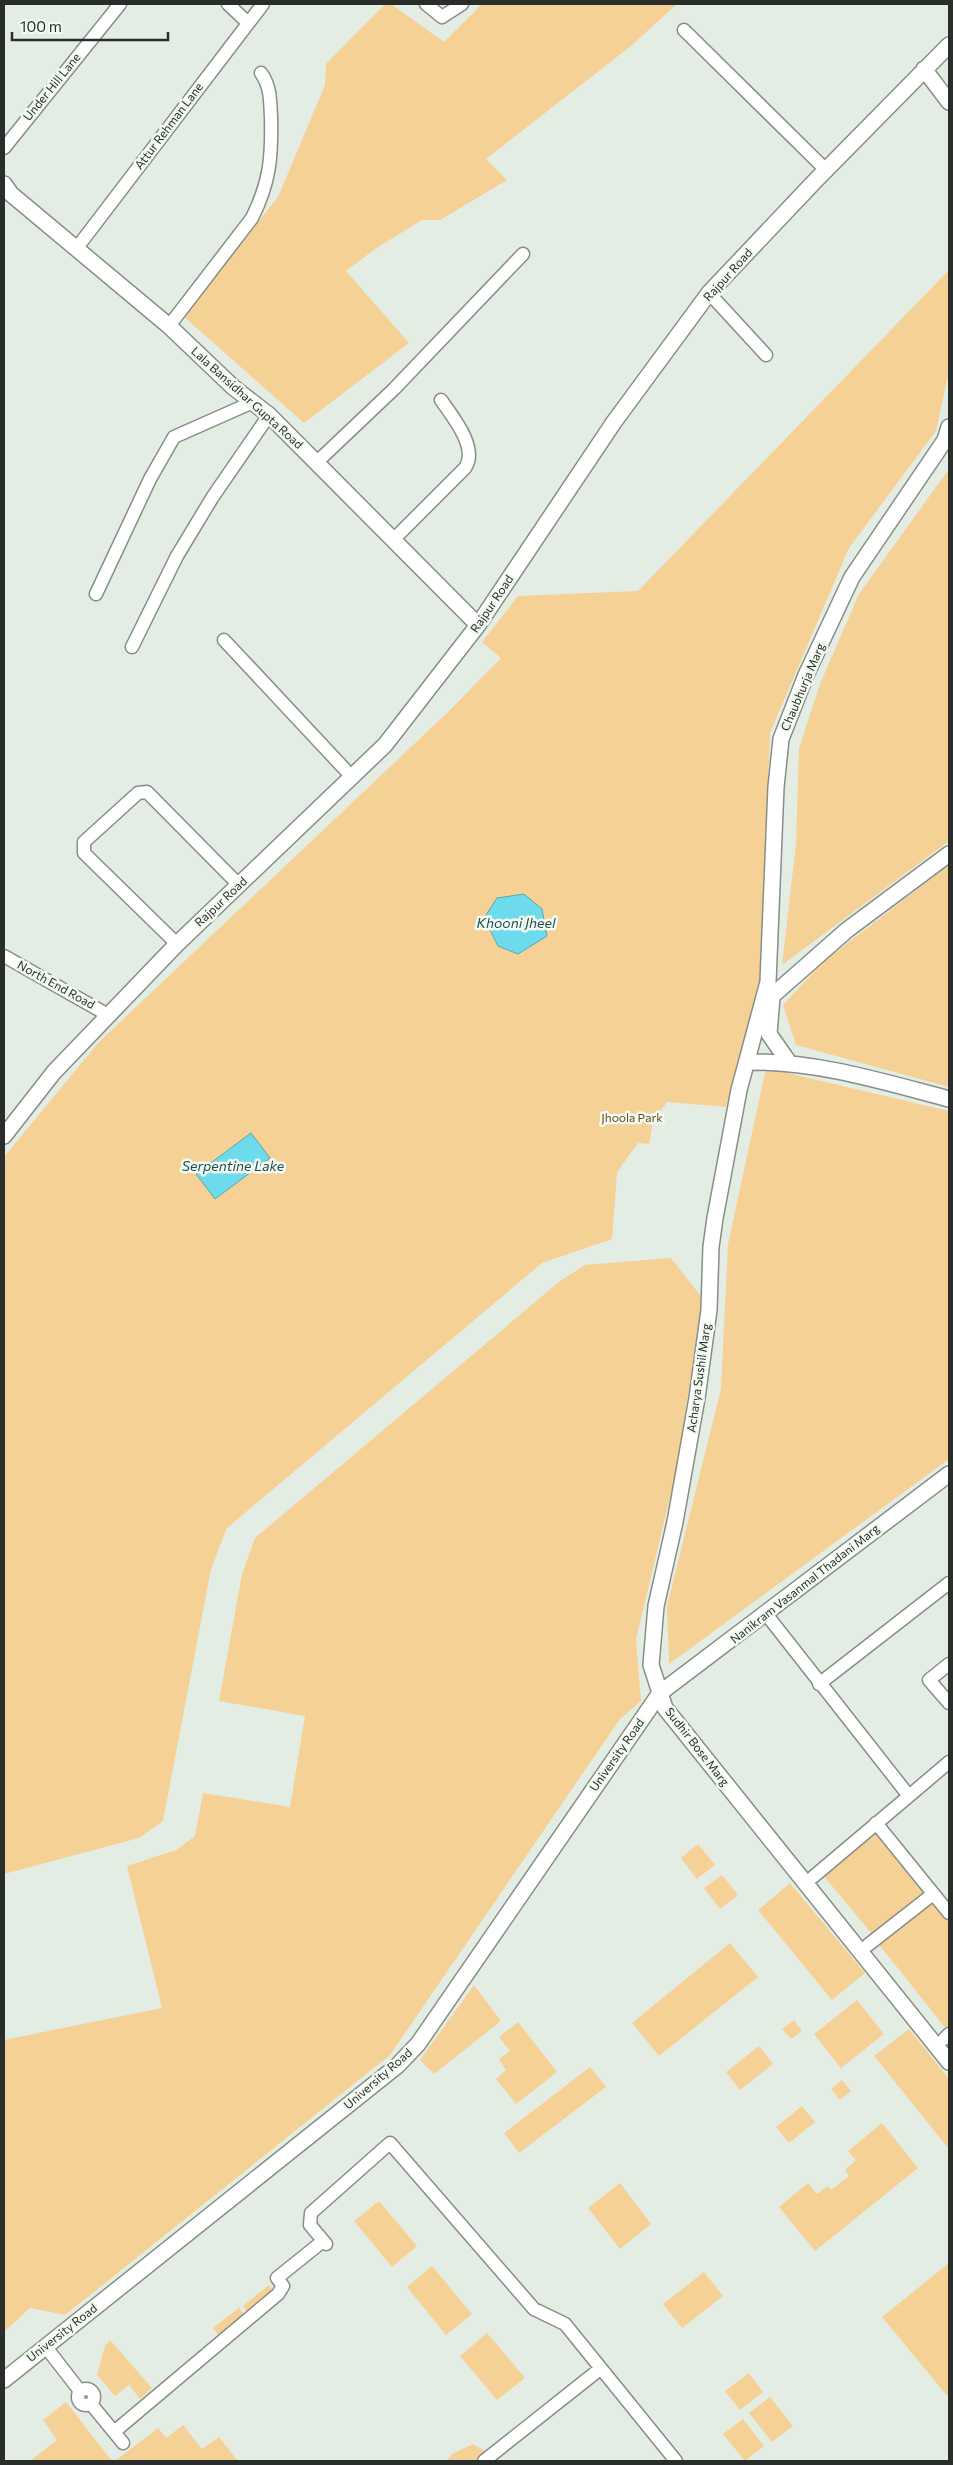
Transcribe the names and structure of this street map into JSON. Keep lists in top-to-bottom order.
{
  "streets": {
    "street": [
      "Under Hill Lane",
      "Attur Rehman Lane",
      "Rajpur Road",
      "Lala Bansidhar Gupta Road",
      "Chaubhurja Marg",
      "North End Road",
      "Acharya Sushil Marg",
      "Nanikram Vasanmal Thadani Marg",
      "Sudhir Bose Marg",
      "University Road"
    ]
  },
  "crossings": [
    ["Attur Rehman Lane", "Lala Bansidhar Gupta Road"],
    ["Rajpur Road", "Lala Bansidhar Gupta Road"],
    ["Rajpur Road", "North End Road"],
    ["Chaubhurja Marg", "Acharya Sushil Marg"],
    ["Acharya Sushil Marg", "Nanikram Vasanmal Thadani Marg"],
    ["Acharya Sushil Marg", "Sudhir Bose Marg"],
    ["Acharya Sushil Marg", "University Road"],
    ["Nanikram Vasanmal Thadani Marg", "Sudhir Bose Marg"],
    ["Nanikram Vasanmal Thadani Marg", "University Road"],
    ["Sudhir Bose Marg", "University Road"]
  ],
  "water": ["Khooni Jheel", "Serpentine Lake"],
  "parks": ["Jhoola Park"],
  "scale_bar": "100 m"
}
